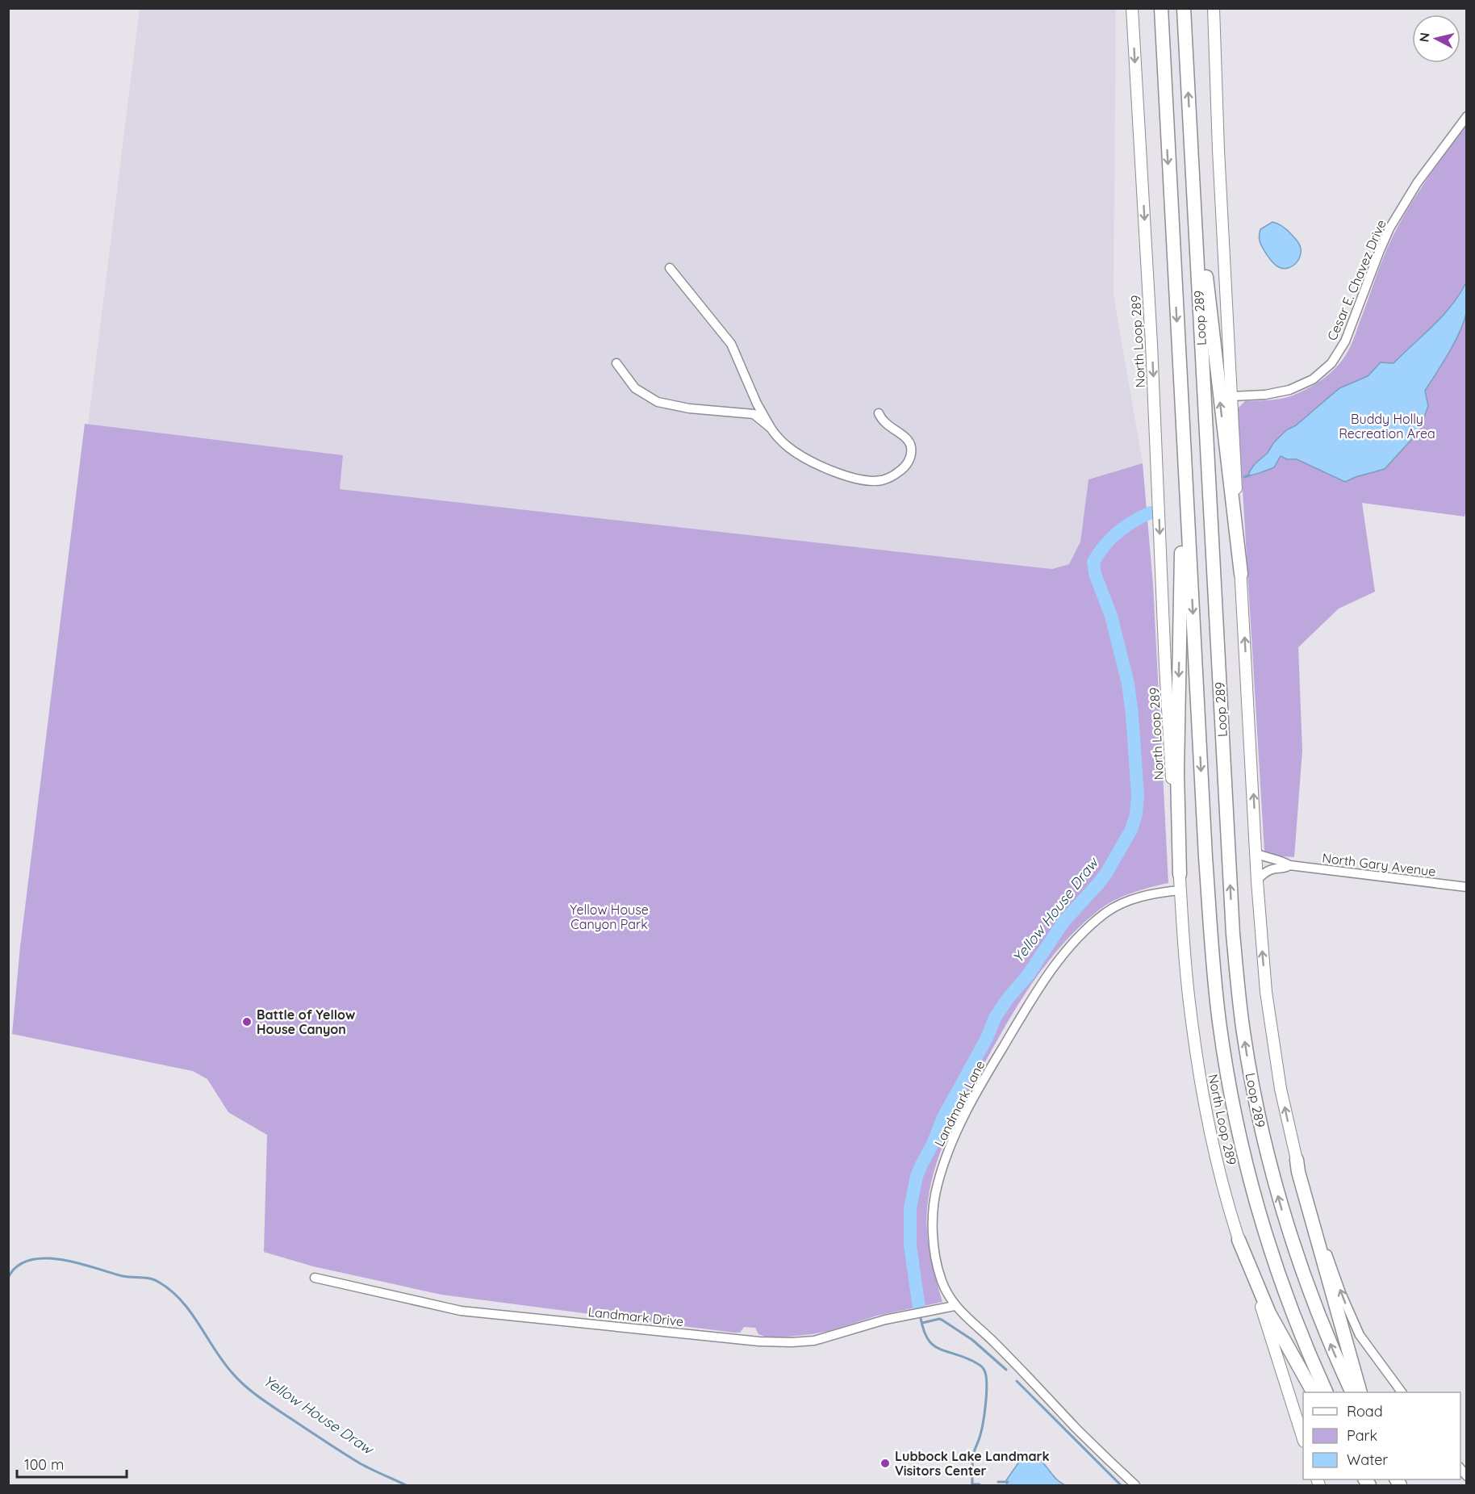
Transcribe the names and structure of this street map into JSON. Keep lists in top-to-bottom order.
{
  "streets": {
    "highway": ["Loop 289"],
    "main road": ["North Loop 289"],
    "street": [
      "Cesar E. Chavez Drive",
      "North Gary Avenue",
      "Landmark Lane",
      "Landmark Drive"
    ]
  },
  "crossings": [
    ["North Loop 289", "Landmark Lane"],
    ["Landmark Lane", "Landmark Drive"]
  ],
  "water": ["Yellow House Draw"],
  "parks": ["Buddy Holly Recreation Area", "Yellow House Canyon Park"],
  "places": ["Battle of Yellow House Canyon", "Lubbock Lake Landmark Visitors Center"],
  "legend": ["Road", "Park", "Water"],
  "scale_bar": "100 m",
  "north": "left"
}
